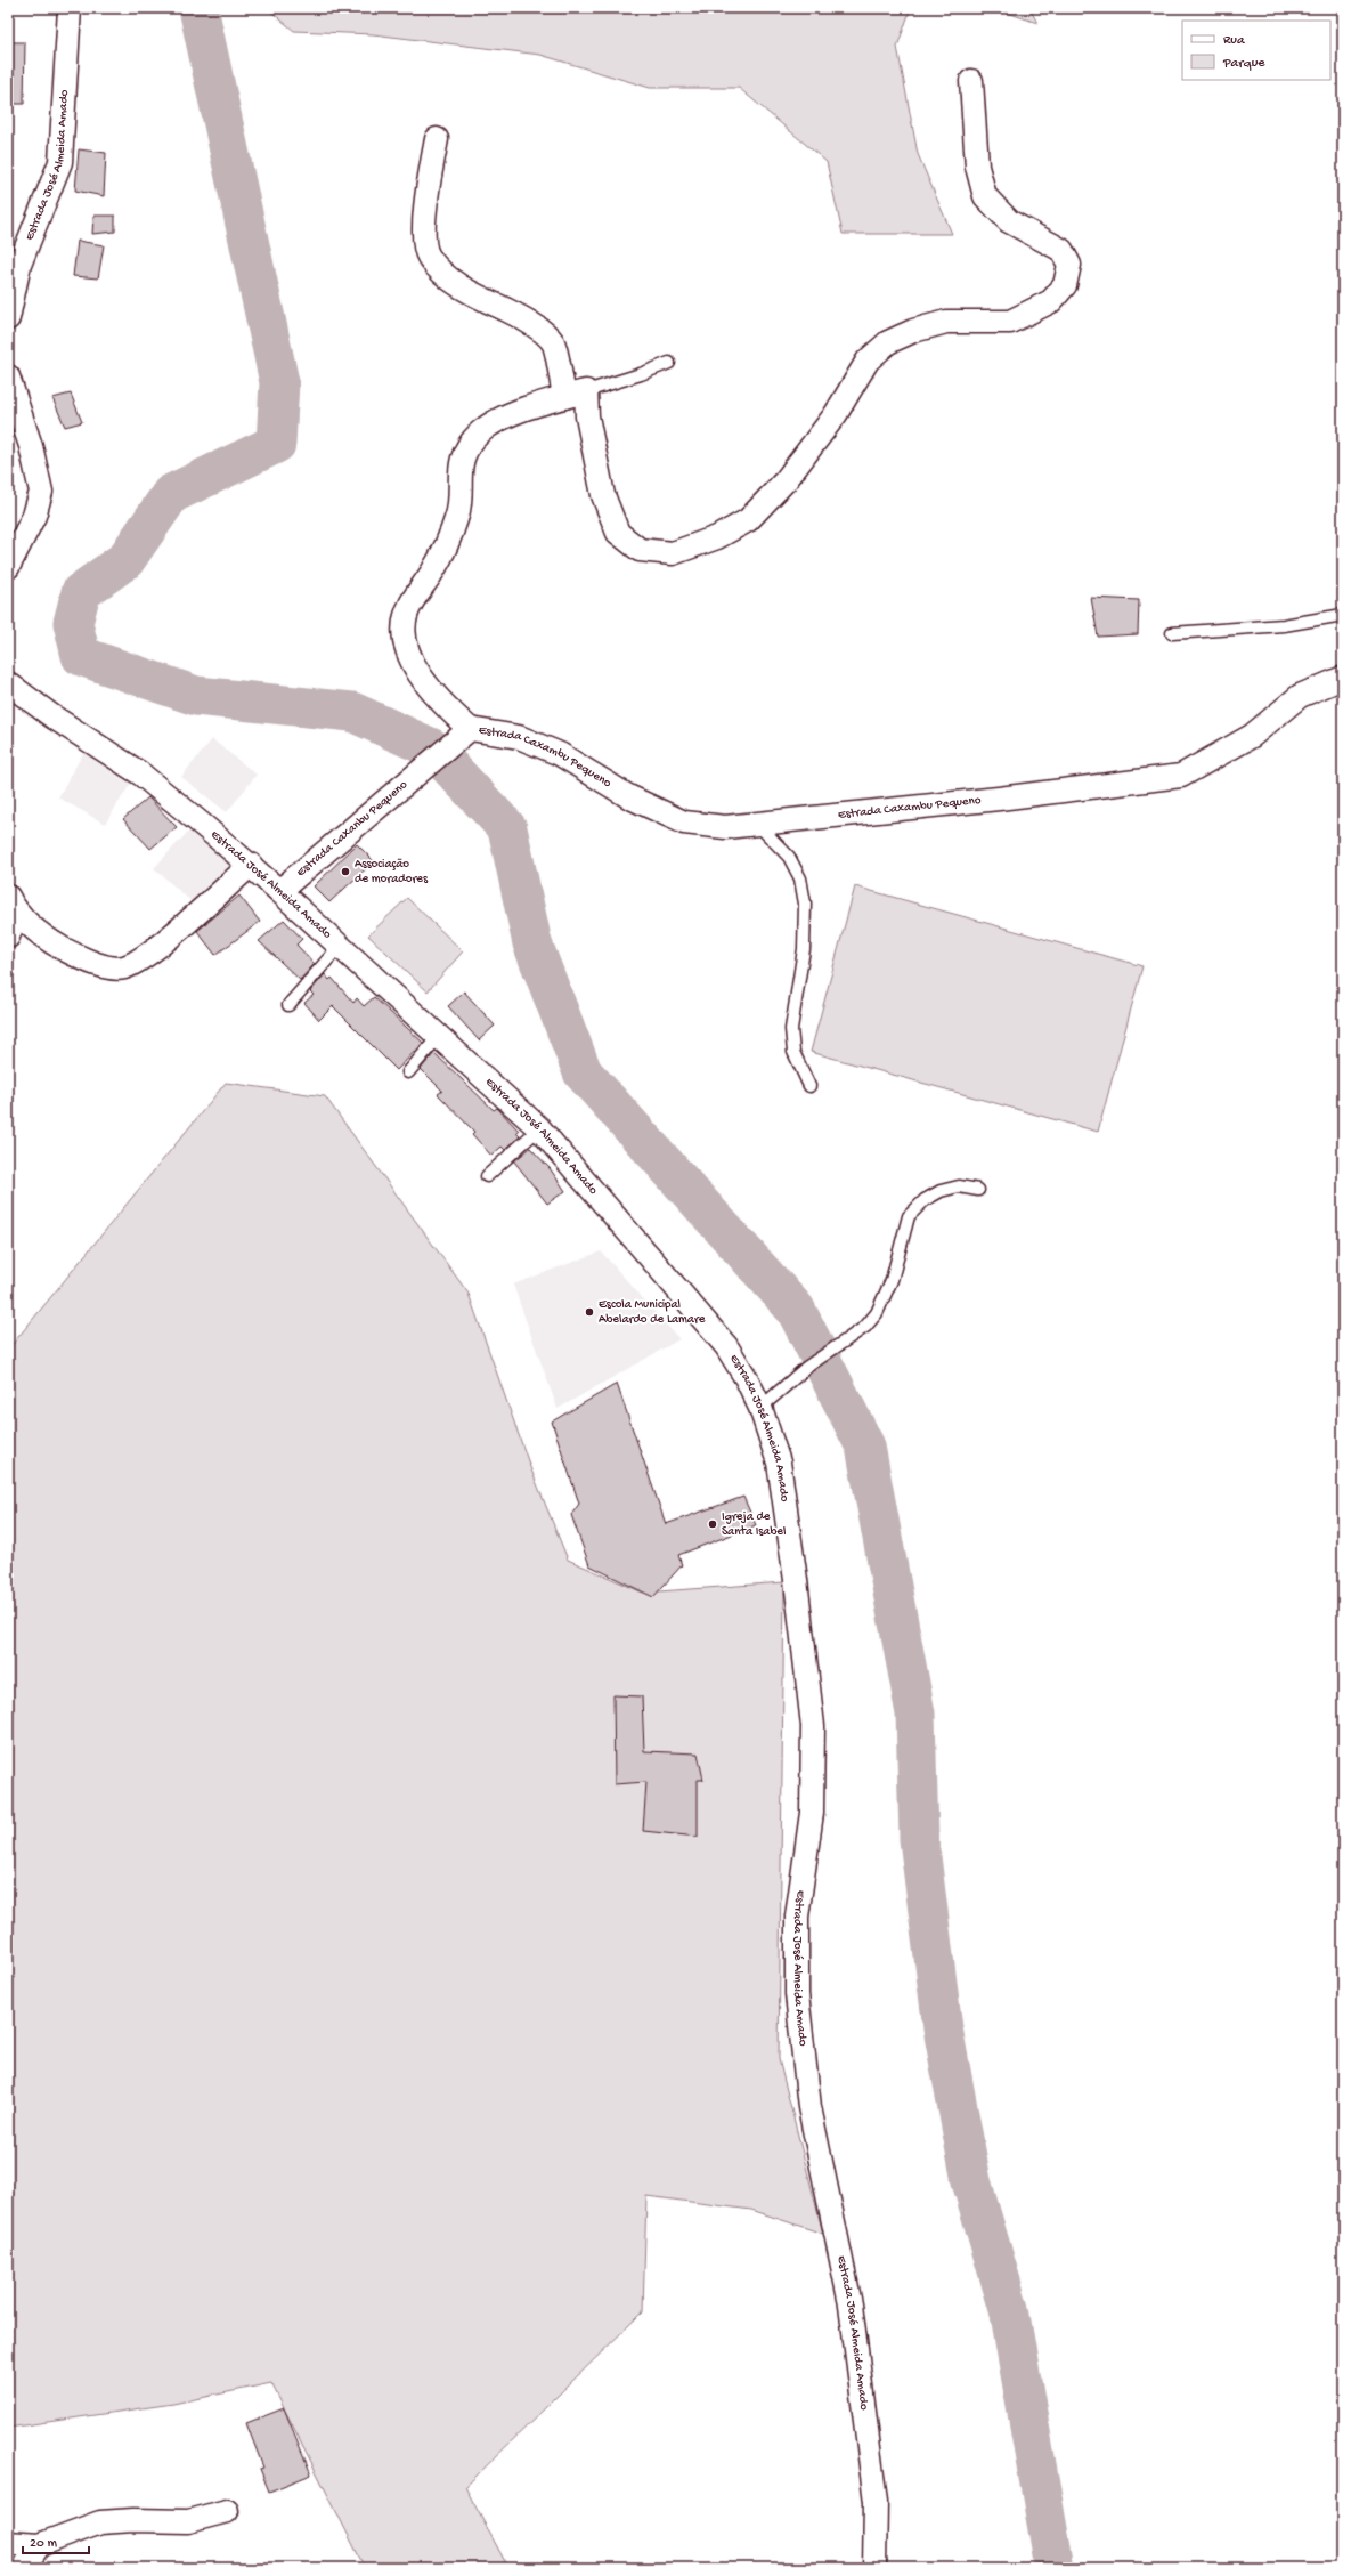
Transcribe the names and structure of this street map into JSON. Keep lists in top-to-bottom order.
{
  "streets": {
    "street": ["Estrada José Almeida Amado", "Estrada Caxambu Pequeno", "Estrada Caxanbu Pequeno"]
  },
  "crossings": [
    ["Estrada José Almeida Amado", "Estrada Caxanbu Pequeno"],
    ["Estrada Caxambu Pequeno", "Estrada Caxanbu Pequeno"]
  ],
  "places": ["Associação de moradores", "Escola Municipal Abelardo de Lamare", "Igreja de Santa Isabel"],
  "legend": ["Rua", "Parque"],
  "scale_bar": "20 m"
}
